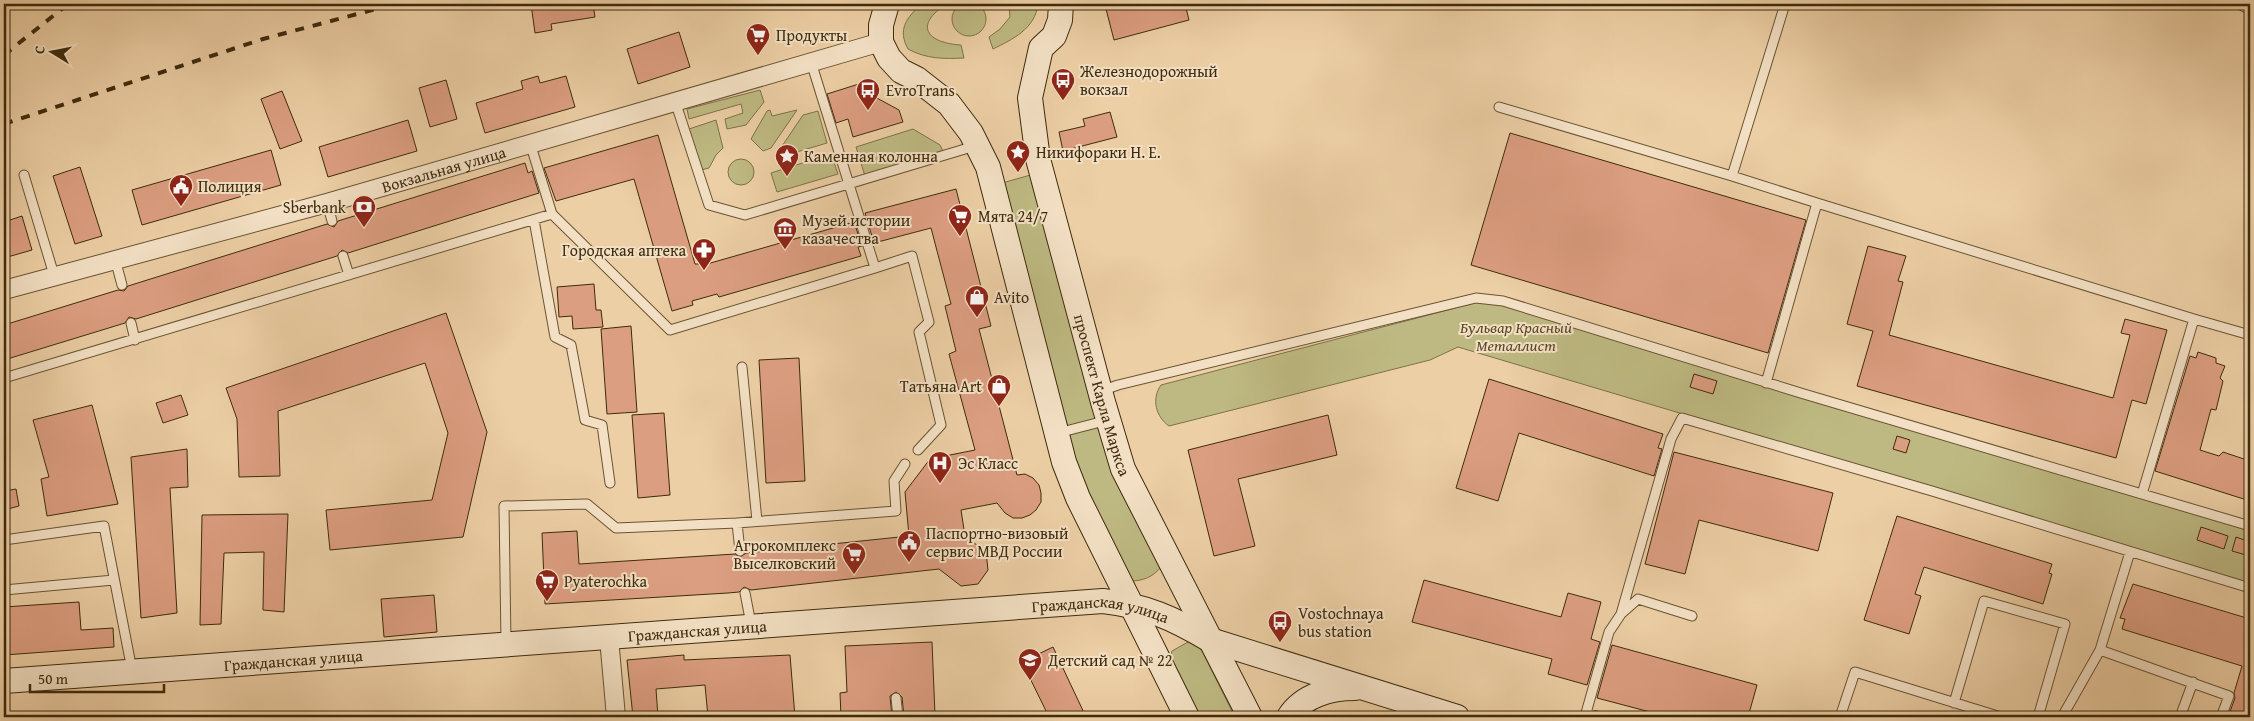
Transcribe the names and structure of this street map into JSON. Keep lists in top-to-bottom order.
{
  "streets": {
    "main road": ["проспект Карла Маркса", "Гражданская улица"],
    "street": ["Вокзальная улица"]
  },
  "crossings": [
    ["проспект Карла Маркса", "Гражданская улица"]
  ],
  "parks": ["Бульвар Красный Металлист"],
  "places": {
    "supermarket": [
      "Продукты",
      "Мята 24/7",
      "Агрокомплекс Выселковский",
      "Pyaterochka"
    ],
    "bus stop": ["Железнодорожный вокзал", "EvroTrans", "Vostochnaya bus station"],
    "place": ["Никифораки Н. Е.", "Каменная колонна"],
    "public building": ["Полиция", "Паспортно-визовый сервис МВД России"],
    "bank": ["Sberbank"],
    "museum": ["Музей истории казачества"],
    "pharmacy": ["Городская аптека"],
    "shop": ["Avito", "Татьяна Art"],
    "hospital": ["Эс Класс"],
    "school or university": ["Детский сад № 22"]
  },
  "scale_bar": "50 m",
  "north": "left"
}
